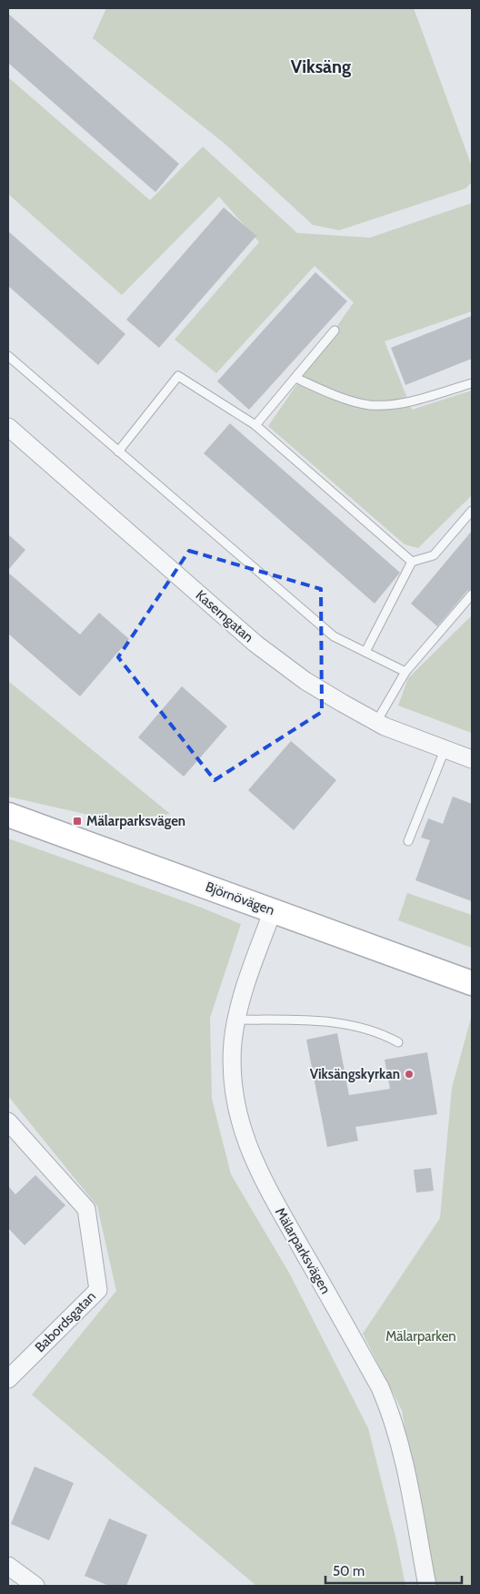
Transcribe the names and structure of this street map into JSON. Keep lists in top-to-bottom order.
{
  "streets": {
    "main road": ["Björnövägen"],
    "street": ["Kaserngatan", "Mälarparksvägen", "Babordsgatan"]
  },
  "crossings": [
    ["Björnövägen", "Mälarparksvägen"]
  ],
  "districts": ["Viksäng"],
  "parks": ["Mälarparken"],
  "places": {
    "transit": ["Mälarparksvägen"],
    "other": ["Viksängskyrkan"]
  },
  "scale_bar": "50 m"
}
